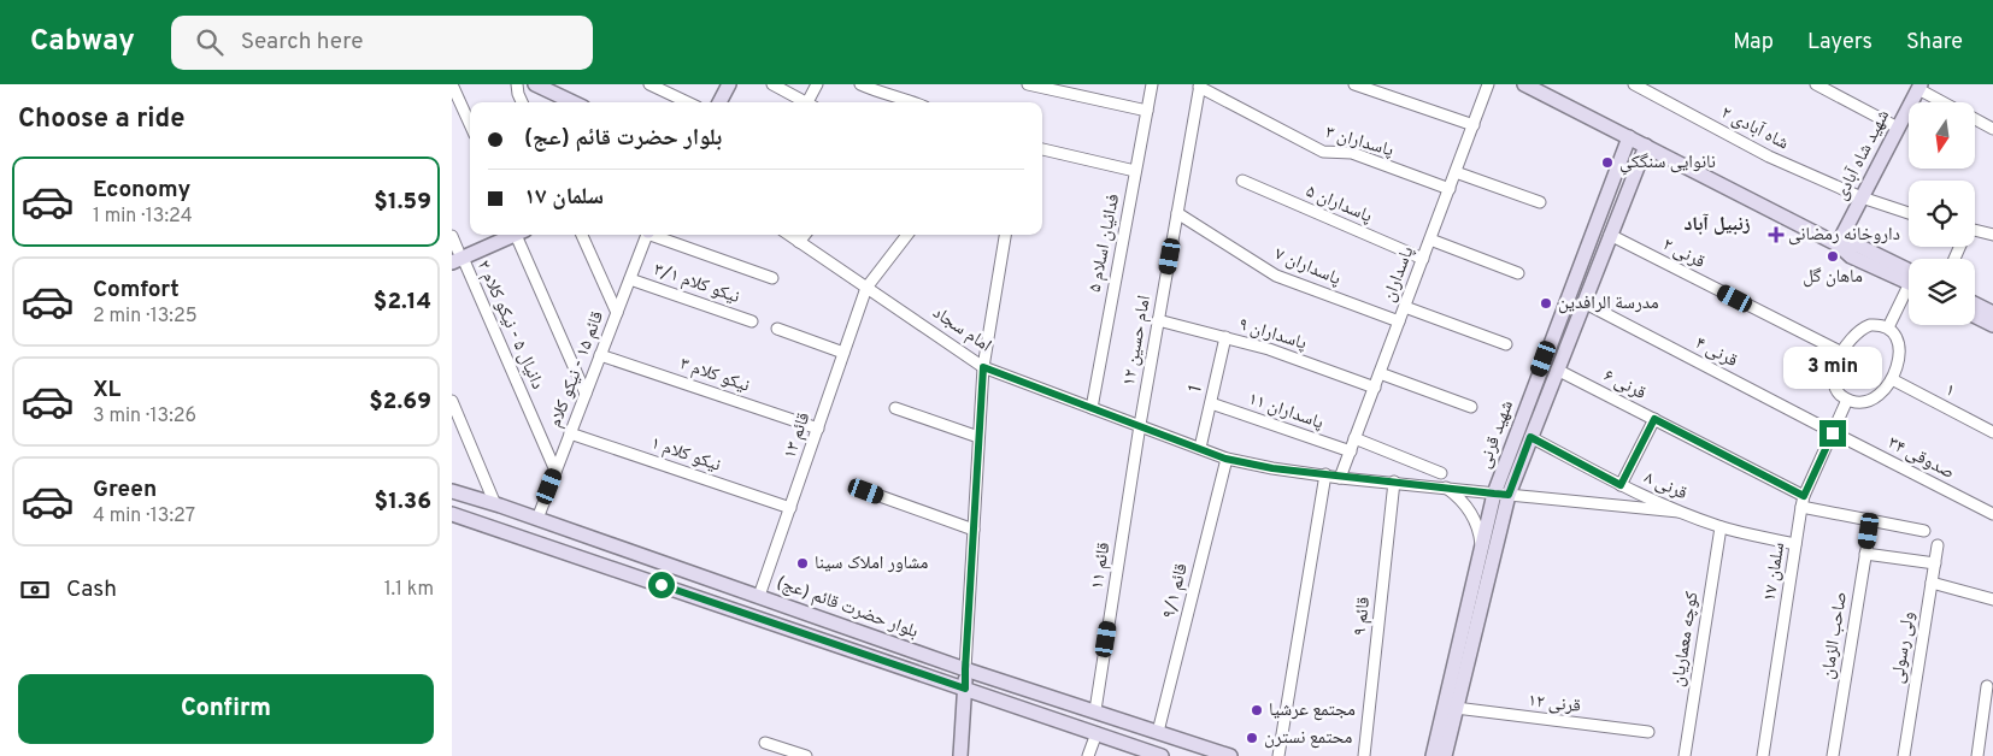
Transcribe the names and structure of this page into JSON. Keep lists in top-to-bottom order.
{
  "streets": {
    "main road": ["شهید شاه آبادی", "شهید قرنی", "بلوار حضرت قائم (عج)"],
    "street": [
      "شاه آبادی ۲",
      "پاسداران ۳",
      "پاسداران ۵",
      "فدائیان اسلام ۵",
      "قرنی ۲",
      "پاسداران ۷",
      "پاسداران",
      "نیکو کلام ۳/۱",
      "دانیال ۵ - نیکو کلام ۲",
      "امام سجاد",
      "پاسداران ۹",
      "امام حسین ۱۲",
      "قرنی ۴",
      "قائم ۱۵ - نیکو کلام",
      "نیکو کلام ۳",
      "قرنی ۶",
      "1",
      "۱",
      "پاسداران ۱۱",
      "قائم ۱۳",
      "نیکو کلام ۱",
      "صدوقی ۳۴",
      "قرنی ۸",
      "قائم ۱۱",
      "سلمان ۱۷",
      "قائم ۹/۱",
      "قائم ۹",
      "صاحب الزمان",
      "کوچه معماریان",
      "ولی رسولی",
      "قرنی ۱۲"
    ]
  },
  "crossings": [
    ["شاه آبادی ۲", "شهید شاه آبادی"],
    ["پاسداران ۳", "پاسداران"],
    ["پاسداران ۳", "امام حسین ۱۲"],
    ["پاسداران ۵", "پاسداران"],
    ["فدائیان اسلام ۵", "امام سجاد"],
    ["قرنی ۲", "۱"],
    ["قرنی ۲", "شهید قرنی"],
    ["قرنی ۲", "سلمان ۱۷"],
    ["پاسداران ۷", "پاسداران"],
    ["پاسداران ۷", "امام حسین ۱۲"],
    ["پاسداران", "امام سجاد"],
    ["پاسداران", "پاسداران ۹"],
    ["پاسداران", "پاسداران ۱۱"],
    ["نیکو کلام ۳/۱", "قائم ۱۵ - نیکو کلام"],
    ["دانیال ۵ - نیکو کلام ۲", "قائم ۱۵ - نیکو کلام"],
    ["امام سجاد", "امام حسین ۱۲"],
    ["امام سجاد", "1"],
    ["امام سجاد", "شهید قرنی"],
    ["امام سجاد", "قائم ۱۳"],
    ["امام سجاد", "قرنی ۸"],
    ["امام سجاد", "قائم ۱۱"],
    ["امام سجاد", "قائم ۹/۱"],
    ["امام سجاد", "قائم ۹"],
    ["پاسداران ۹", "امام حسین ۱۲"],
    ["پاسداران ۹", "1"],
    ["امام حسین ۱۲", "قائم ۱۱"],
    ["قرنی ۴", "شهید قرنی"],
    ["قرنی ۴", "صدوقی ۳۴"],
    ["قرنی ۴", "سلمان ۱۷"],
    ["قائم ۱۵ - نیکو کلام", "نیکو کلام ۳"],
    ["قائم ۱۵ - نیکو کلام", "نیکو کلام ۱"],
    ["قائم ۱۵ - نیکو کلام", "بلوار حضرت قائم (عج)"],
    ["نیکو کلام ۳", "قائم ۱۳"],
    ["قرنی ۶", "شهید قرنی"],
    ["قرنی ۶", "سلمان ۱۷"],
    ["قرنی ۶", "صاحب الزمان"],
    ["1", "پاسداران ۱۱"],
    ["۱", "سلمان ۱۷"],
    ["شهید قرنی", "قرنی ۸"],
    ["شهید قرنی", "قرنی ۱۲"],
    ["قائم ۱۳", "نیکو کلام ۱"],
    ["قائم ۱۳", "بلوار حضرت قائم (عج)"],
    ["صدوقی ۳۴", "سلمان ۱۷"],
    ["قرنی ۸", "سلمان ۱۷"],
    ["قرنی ۸", "کوچه معماریان"],
    ["قائم ۱۱", "بلوار حضرت قائم (عج)"],
    ["قائم ۹/۱", "بلوار حضرت قائم (عج)"]
  ],
  "districts": ["زنبیل آباد"],
  "places": {
    "other": [
      "نانوایی سنگکیِ",
      "ماهان گل",
      "مدرسة الرافدین",
      "مشاور املاک سینا",
      "مجتمع عرشیا",
      "محتمع نسترن"
    ],
    "health": ["داروخانه رمضانی"]
  },
  "north": "bottom",
  "page": {
    "header": "Cabway",
    "search": "Search here",
    "nav": ["Map", "Layers", "Share"],
    "heading": "Choose a ride",
    "banner": ["بلوار حضرت قائم (عج)", "سلمان ۱۷"],
    "list": [
      {
        "name": "Economy",
        "note": "1 min · 13:24",
        "value": "$1.59"
      },
      {
        "name": "Comfort",
        "note": "2 min · 13:25",
        "value": "$2.14"
      },
      {
        "name": "XL",
        "note": "3 min · 13:26",
        "value": "$2.69"
      },
      {
        "name": "Green",
        "note": "4 min · 13:27",
        "value": "$1.36"
      }
    ],
    "bubble": "3 min",
    "pay": ["Cash", "1.1 km"],
    "buttons": "Confirm"
  }
}
